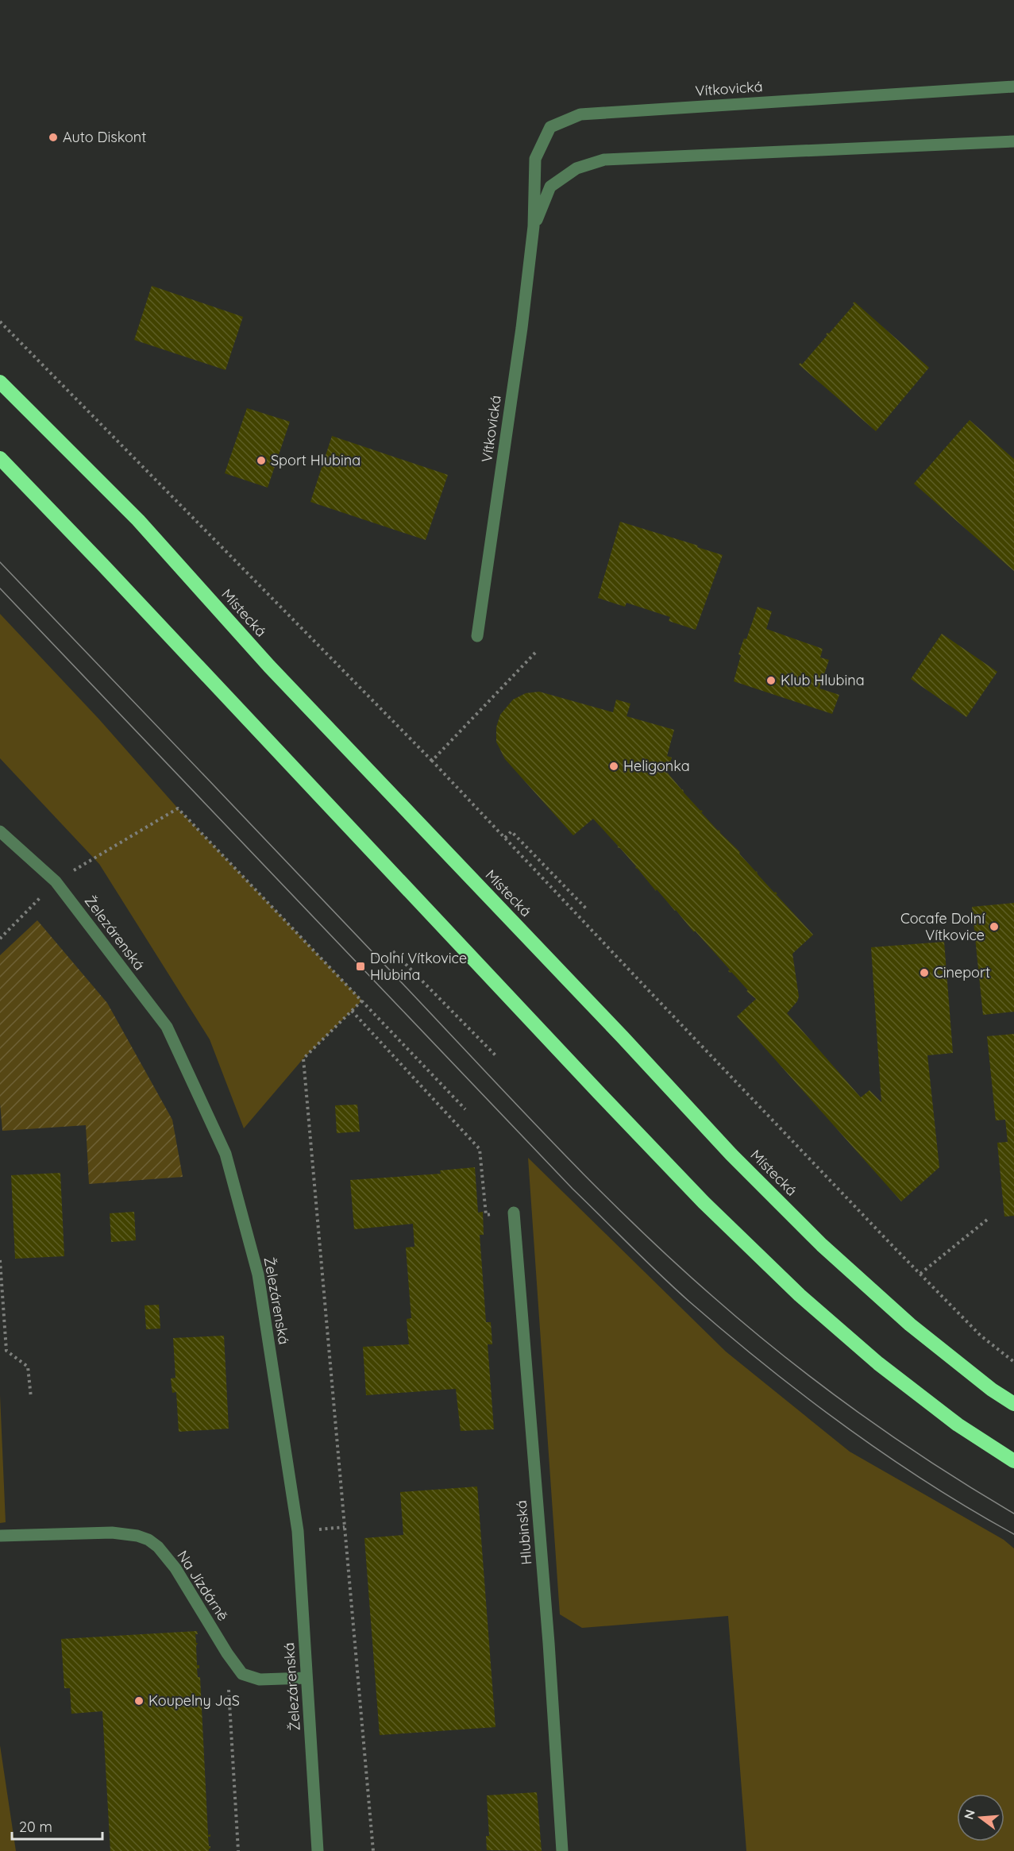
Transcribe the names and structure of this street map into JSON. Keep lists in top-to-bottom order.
{
  "streets": {
    "highway": ["Místecká"],
    "street": [
      "Vítkovická",
      "Železárenská",
      "Hlubinská",
      "Na Jízdárně"
    ]
  },
  "crossings": [
    ["Železárenská", "Na Jízdárně"]
  ],
  "places": {
    "other": [
      "Auto Diskont",
      "Sport Hlubina",
      "Klub Hlubina",
      "Heligonka",
      "Cocafe Dolní Vítkovice",
      "Cineport",
      "Koupelny JaS"
    ],
    "transit": ["Dolní Vítkovice Hlubina"]
  },
  "scale_bar": "20 m",
  "north": "left"
}
